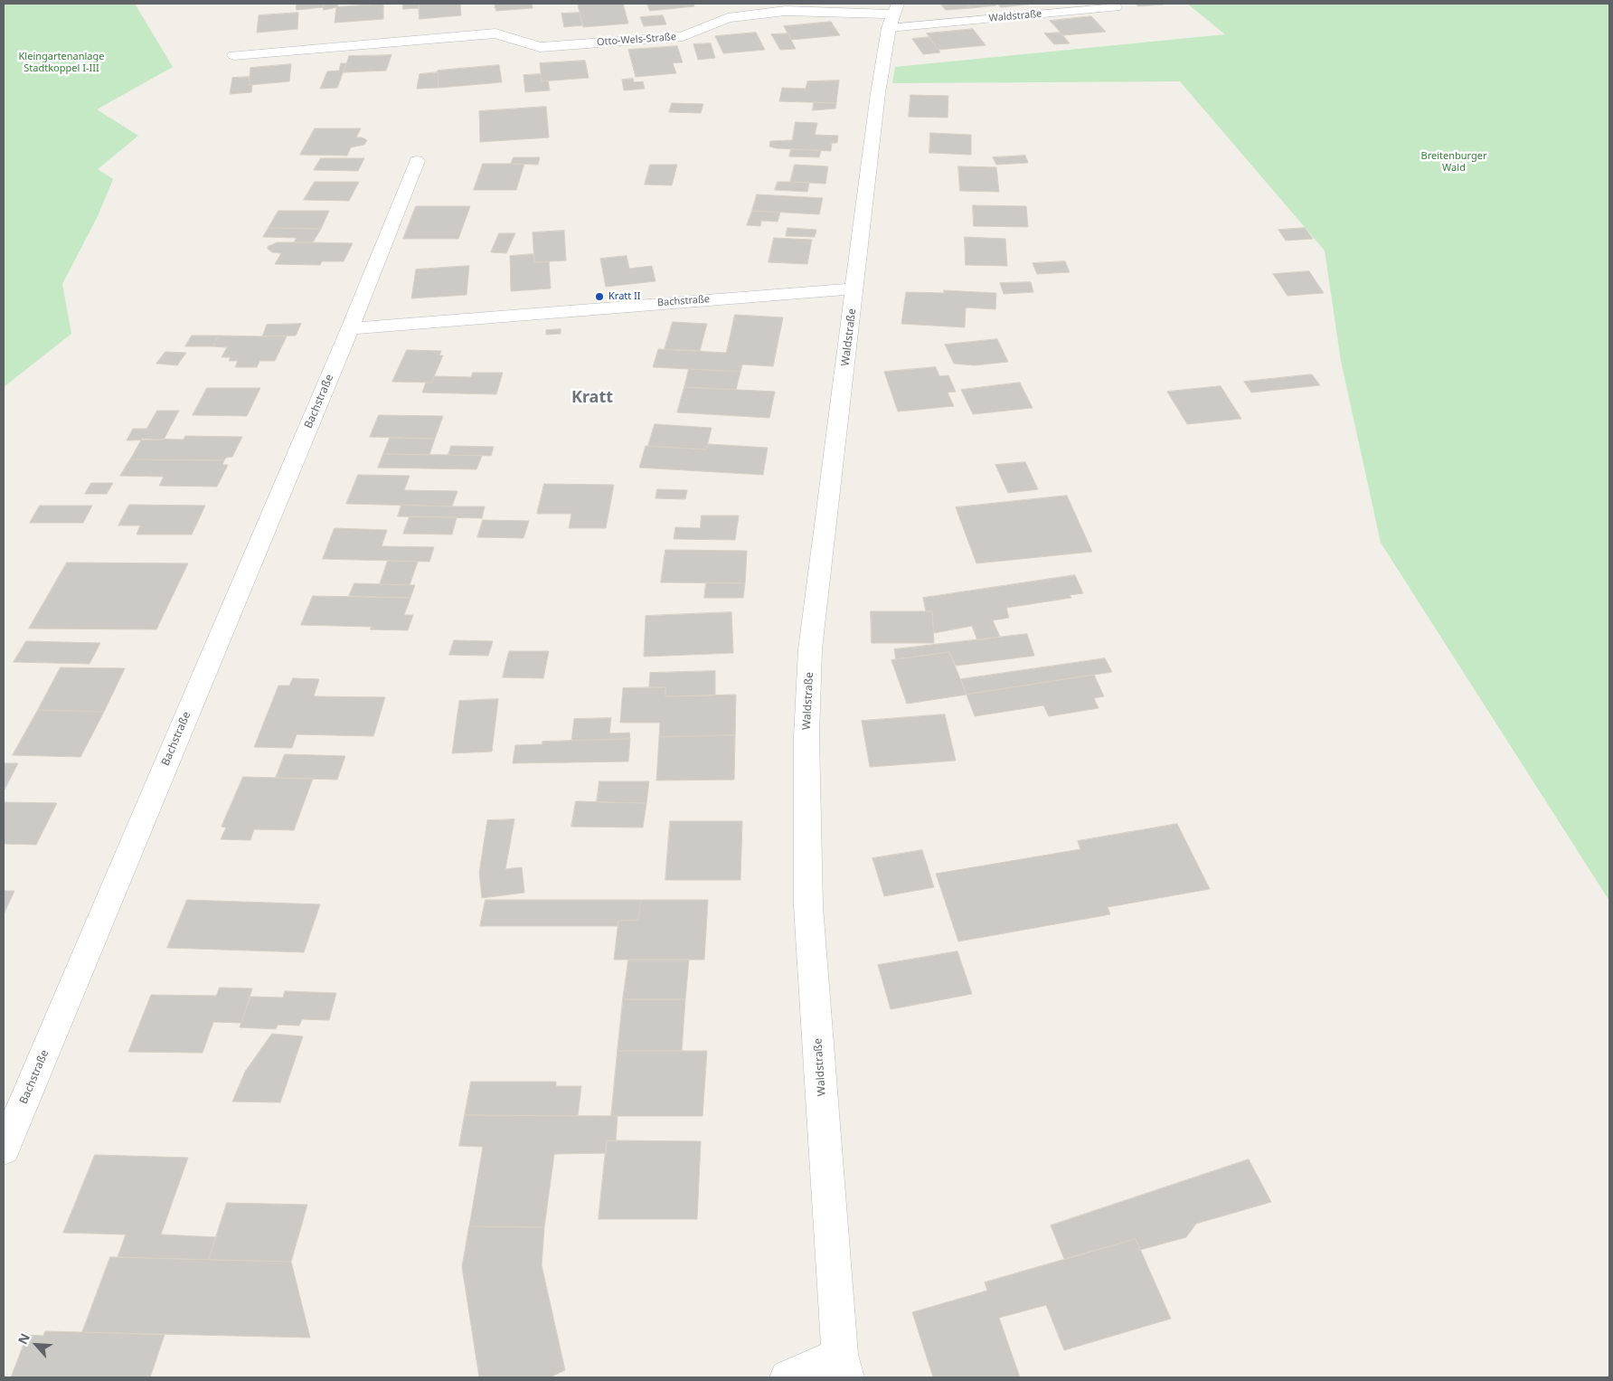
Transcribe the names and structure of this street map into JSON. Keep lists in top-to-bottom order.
{
  "streets": {
    "street": ["Waldstraße", "Otto-Wels-Straße", "Bachstraße"]
  },
  "crossings": [
    ["Waldstraße", "Otto-Wels-Straße"],
    ["Waldstraße", "Bachstraße"]
  ],
  "districts": ["Kratt"],
  "parks": ["Kleingartenanlage Stadtkoppel I-III", "Breitenburger Wald"],
  "places": ["Kratt II"],
  "north": "top left"
}
